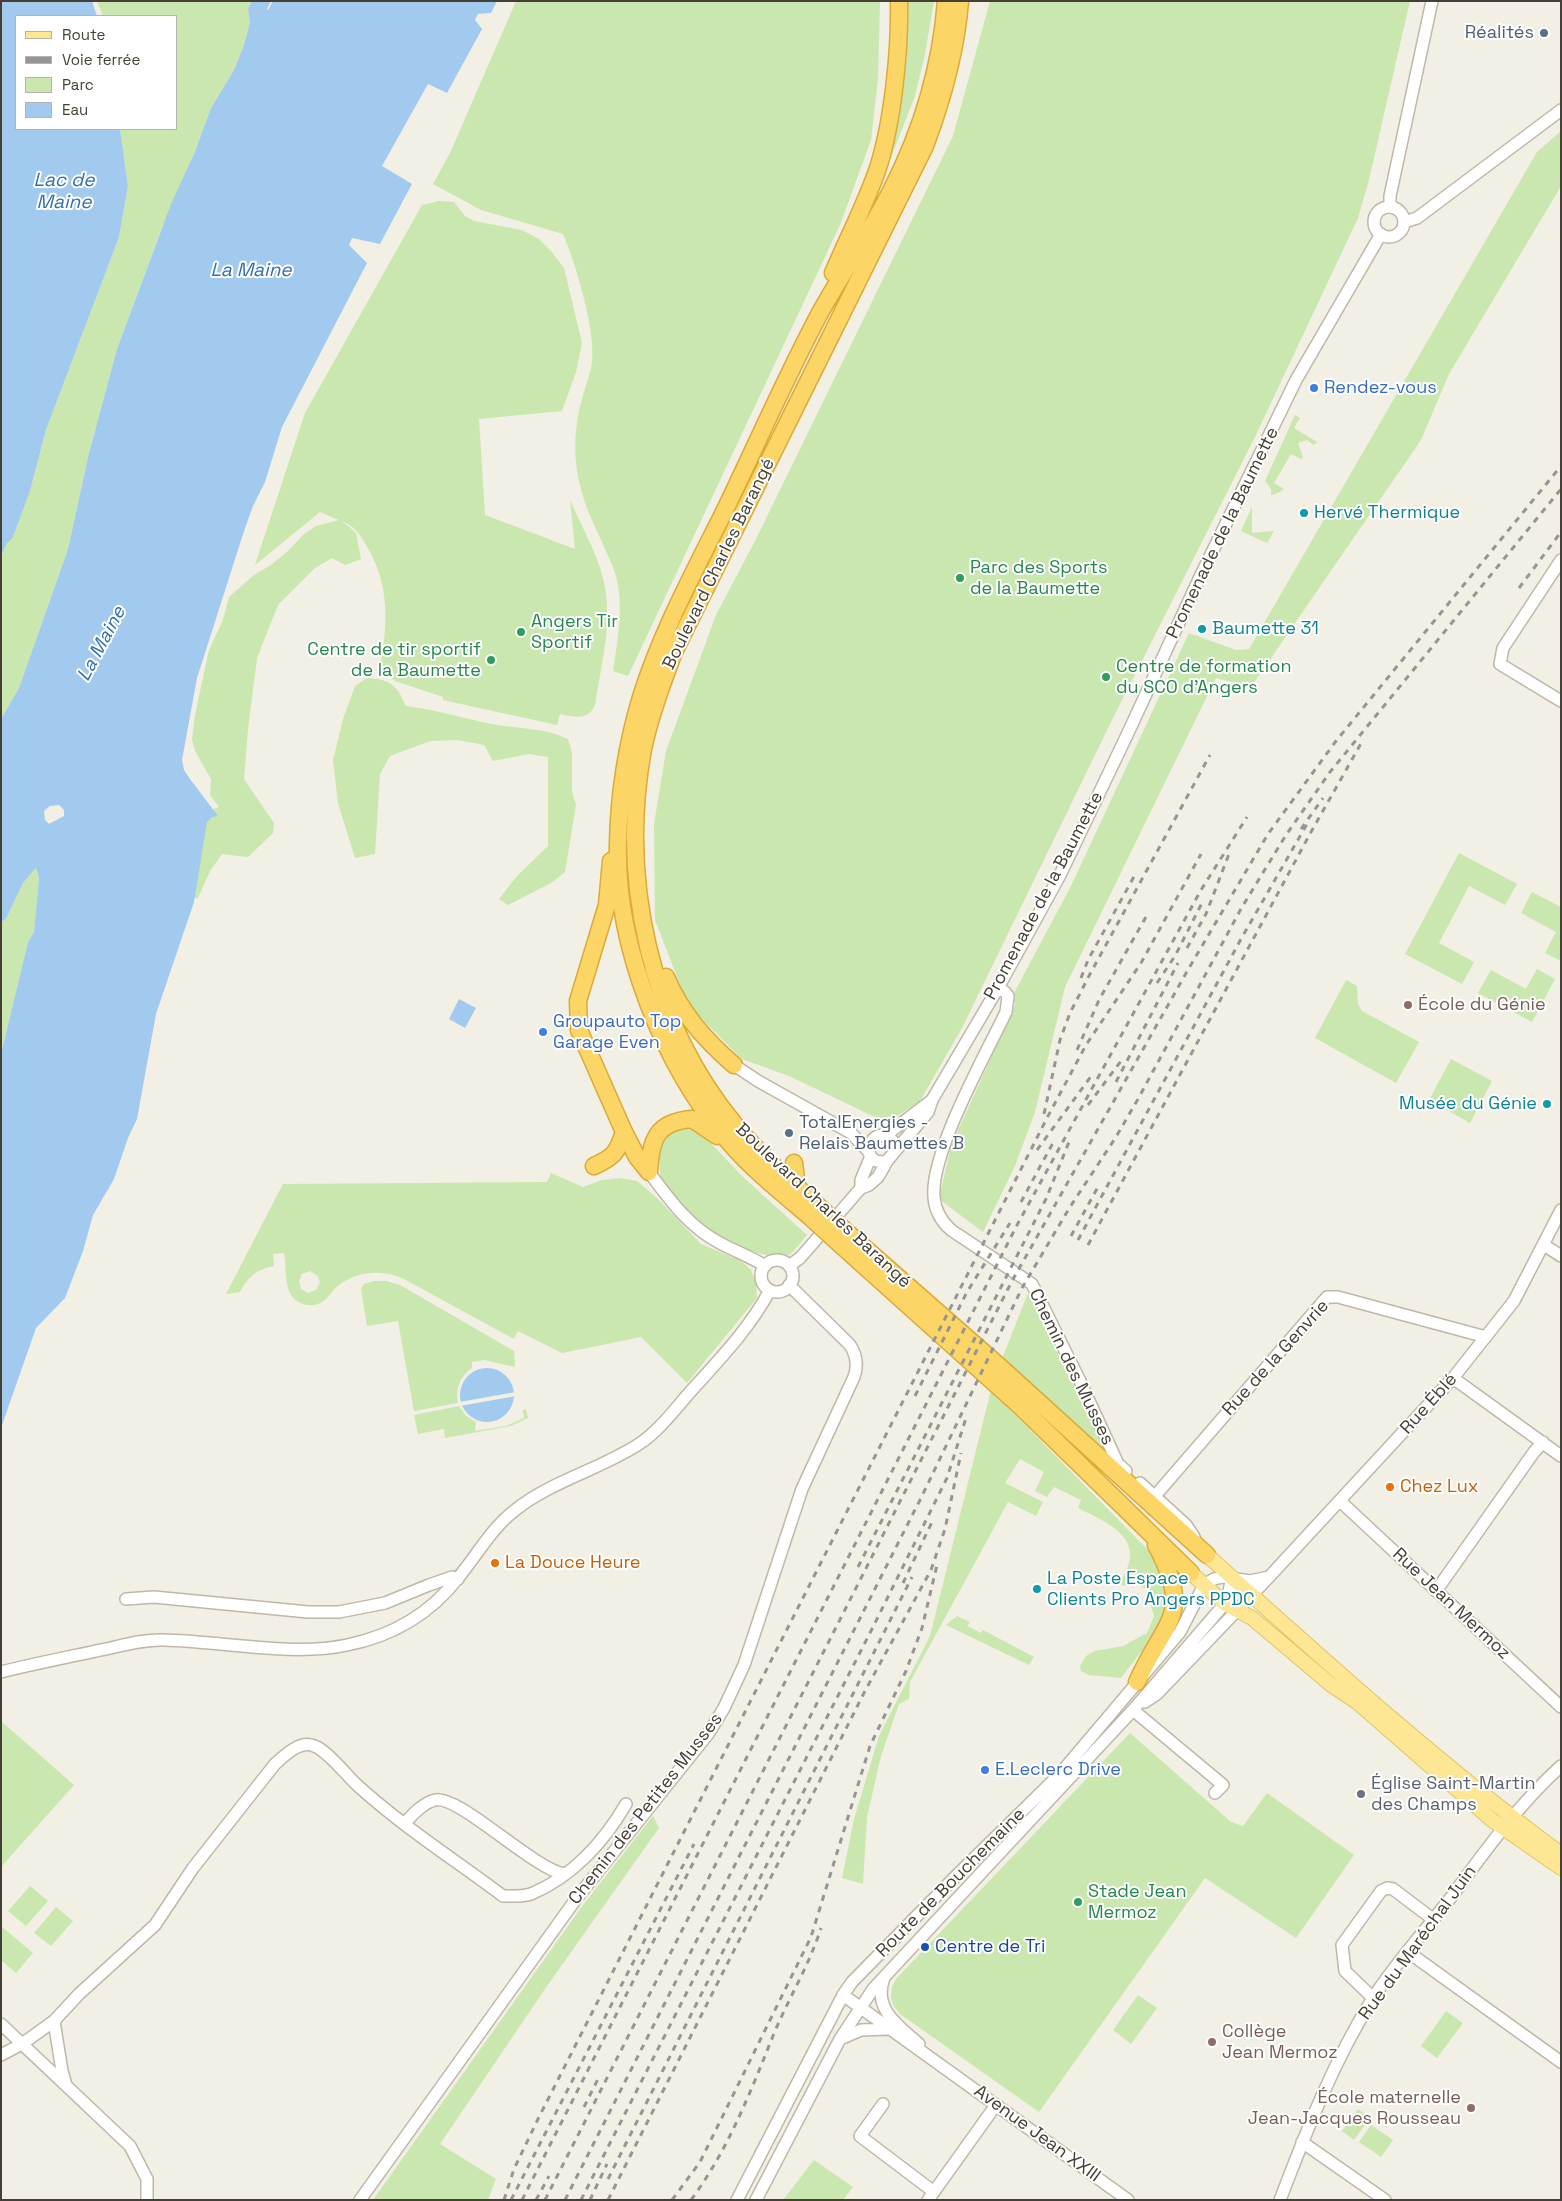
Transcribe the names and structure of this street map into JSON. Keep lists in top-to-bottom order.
{
  "streets": {
    "highway": ["Boulevard Charles Barangé"],
    "street": [
      "Promenade de la Baumette",
      "Rue de la Genvrie",
      "Chemin des Musses",
      "Rue Éblé",
      "Rue Jean Mermoz",
      "Chemin des Petites Musses",
      "Route de Bouchemaine",
      "Rue du Maréchal Juin",
      "Avenue Jean XXIII"
    ]
  },
  "crossings": [
    ["Promenade de la Baumette", "Chemin des Musses"],
    ["Promenade de la Baumette", "Chemin des Petites Musses"],
    ["Boulevard Charles Barangé", "Rue de la Genvrie"],
    ["Boulevard Charles Barangé", "Chemin des Musses"],
    ["Boulevard Charles Barangé", "Rue Éblé"],
    ["Boulevard Charles Barangé", "Route de Bouchemaine"],
    ["Boulevard Charles Barangé", "Rue du Maréchal Juin"],
    ["Rue de la Genvrie", "Chemin des Musses"],
    ["Rue de la Genvrie", "Rue Éblé"],
    ["Rue Éblé", "Rue Jean Mermoz"],
    ["Rue Éblé", "Route de Bouchemaine"],
    ["Route de Bouchemaine", "Avenue Jean XXIII"]
  ],
  "water": ["Lac de Maine", "La Maine"],
  "places": [
    "Réalités",
    "Rendez-vous",
    "Hervé Thermique",
    "Parc des Sports de la Baumette",
    "Baumette 31",
    "Angers Tir Sportif",
    "Centre de tir sportif de la Baumette",
    "Centre de formation du SCO d’Angers",
    "École du Génie",
    "Groupauto Top Garage Even",
    "Musée du Génie",
    "TotalEnergies - Relais Baumettes B",
    "Chez Lux",
    "La Douce Heure",
    "La Poste Espace Clients Pro Angers PPDC",
    "E.Leclerc Drive",
    "Église Saint-Martin des Champs",
    "Stade Jean Mermoz",
    "Centre de Tri",
    "Collège Jean Mermoz",
    "École maternelle Jean-Jacques Rousseau"
  ],
  "legend": [
    "Route",
    "Voie ferrée",
    "Parc",
    "Eau"
  ]
}
